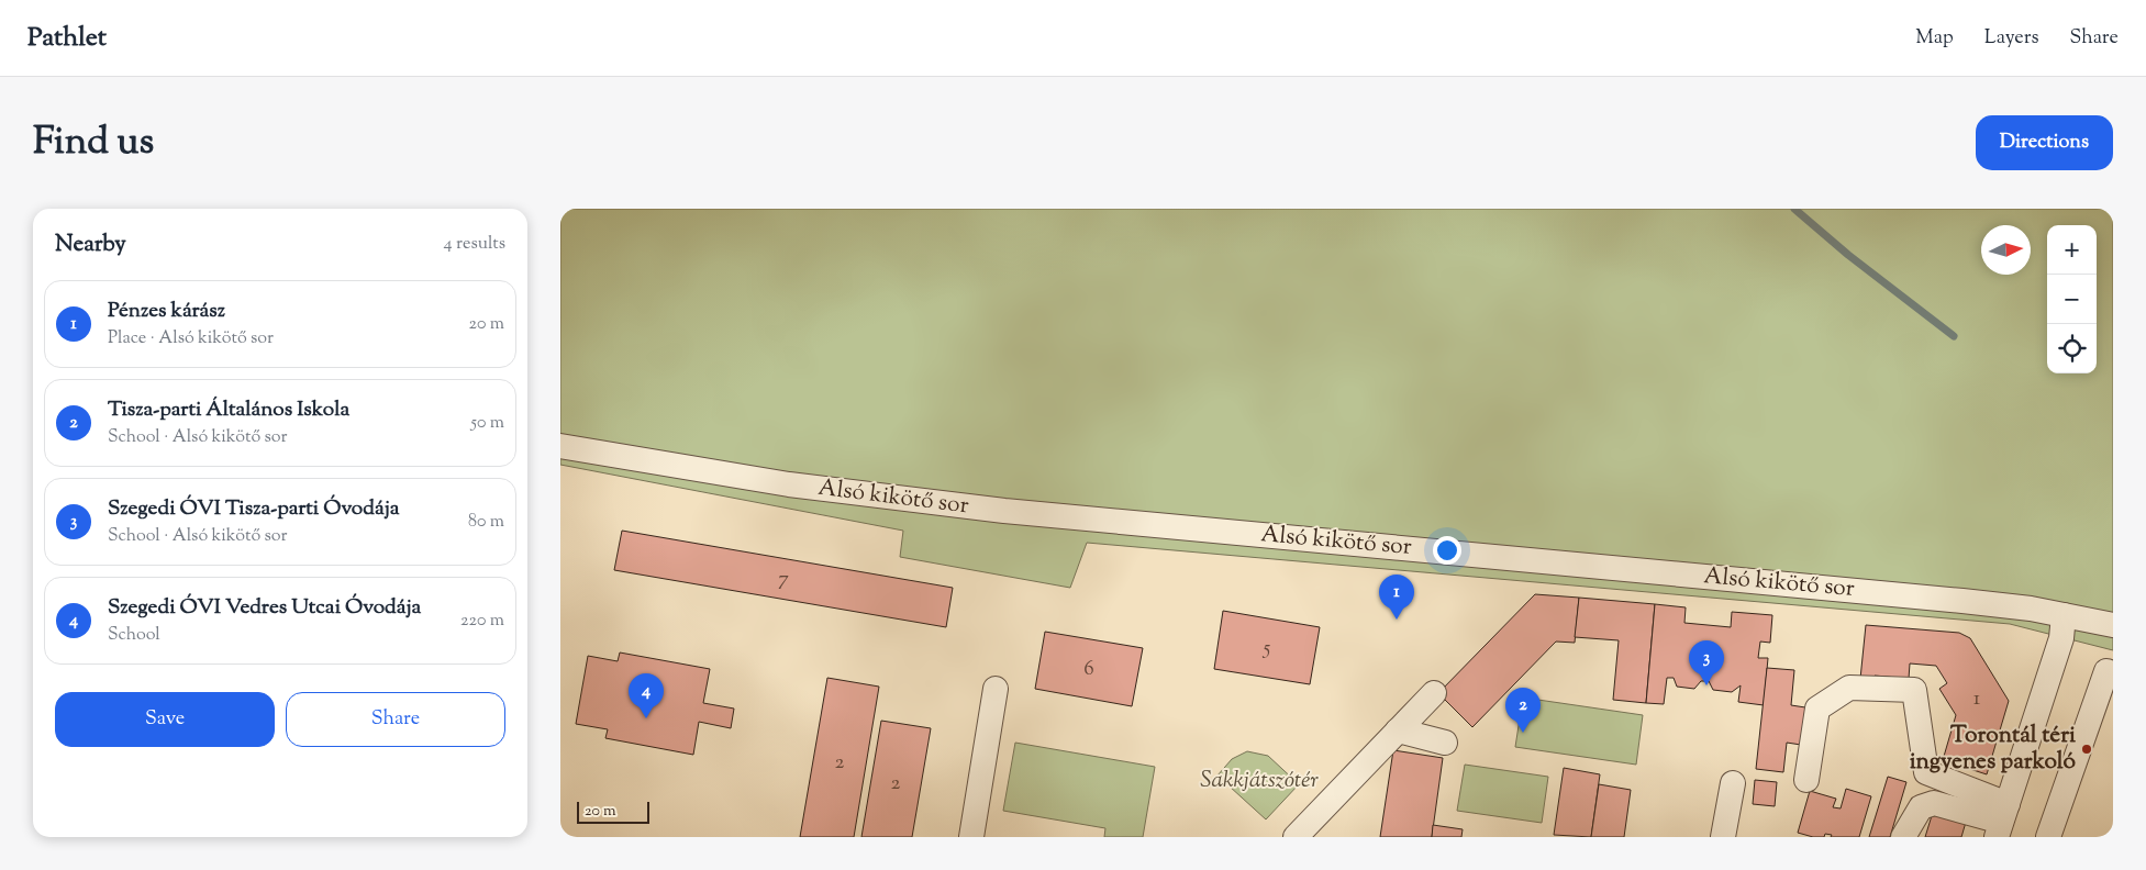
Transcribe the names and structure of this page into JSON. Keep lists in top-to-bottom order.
{
  "streets": {
    "street": ["Alsó kikötő sor"]
  },
  "parks": ["Sakkjátszótér"],
  "places": ["Torontál téri ingyenes parkoló"],
  "house_numbers": [
    "7",
    "5",
    "6",
    "1",
    "2",
    "2"
  ],
  "scale_bar": "20 m",
  "north": "right",
  "page": {
    "header": "Pathlet",
    "nav": ["Map", "Layers", "Share"],
    "title": "Find us",
    "buttons": [
      "Directions",
      ["Save", "Share"]
    ],
    "heading": ["Nearby", "4 results"],
    "map_buttons": ["+", "−"],
    "list": [
      {
        "mark": "1",
        "name": "Pénzes kárász",
        "note": "Place · Alsó kikötő sor",
        "value": "20 m"
      },
      {
        "mark": "2",
        "name": "Tisza-parti Általános Iskola",
        "note": "School · Alsó kikötő sor",
        "value": "50 m"
      },
      {
        "mark": "3",
        "name": "Szegedi ÓVI Tisza-parti Óvodája",
        "note": "School · Alsó kikötő sor",
        "value": "80 m"
      },
      {
        "mark": "4",
        "name": "Szegedi ÓVI Vedres Utcai Óvodája",
        "note": "School",
        "value": "220 m"
      }
    ],
    "pins": [
      "1",
      "3",
      "4",
      "2"
    ],
    "scale": "20 m"
  }
}
